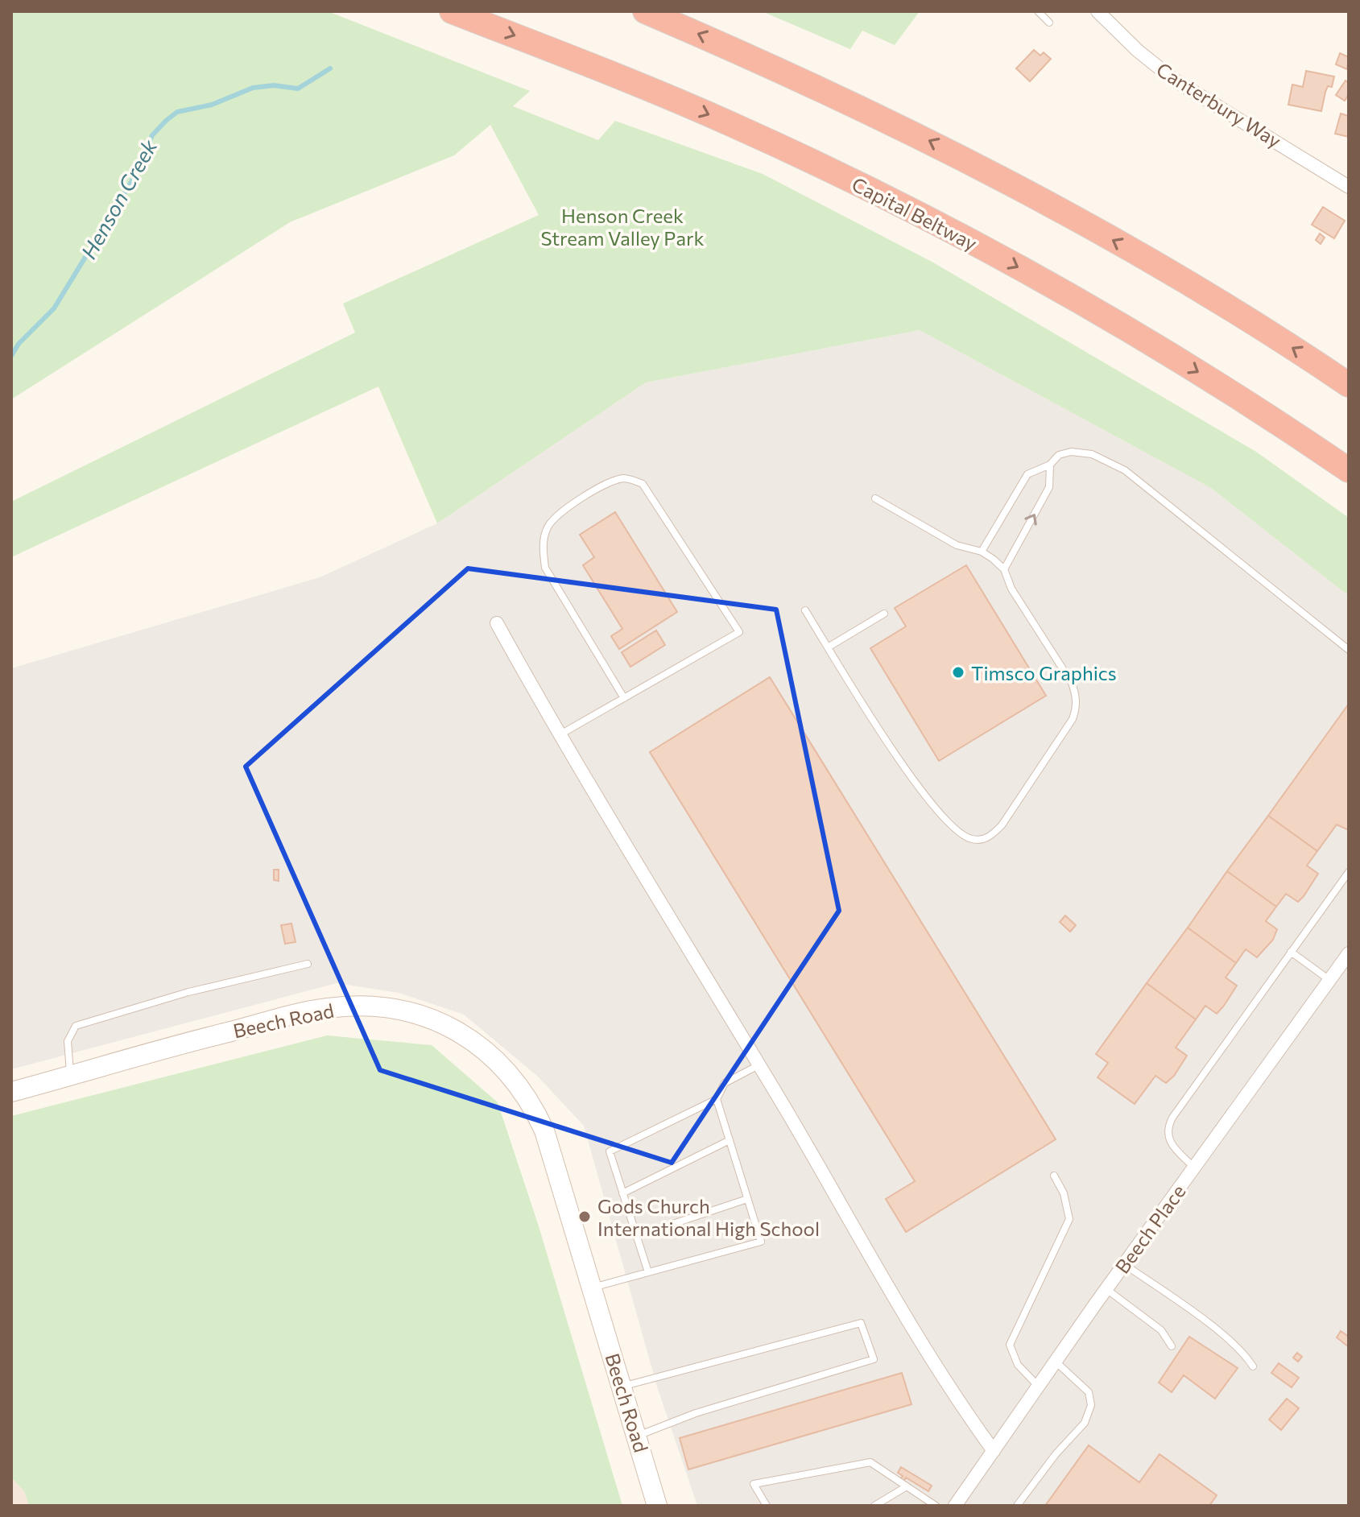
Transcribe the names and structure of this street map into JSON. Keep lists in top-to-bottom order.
{
  "streets": {
    "highway": ["Capital Beltway"],
    "street": ["Canterbury Way", "Beech Road", "Beech Place"]
  },
  "water": ["Henson Creek"],
  "parks": ["Henson Creek Stream Valley Park"],
  "places": ["Timsco Graphics", "Gods Church International High School"]
}
